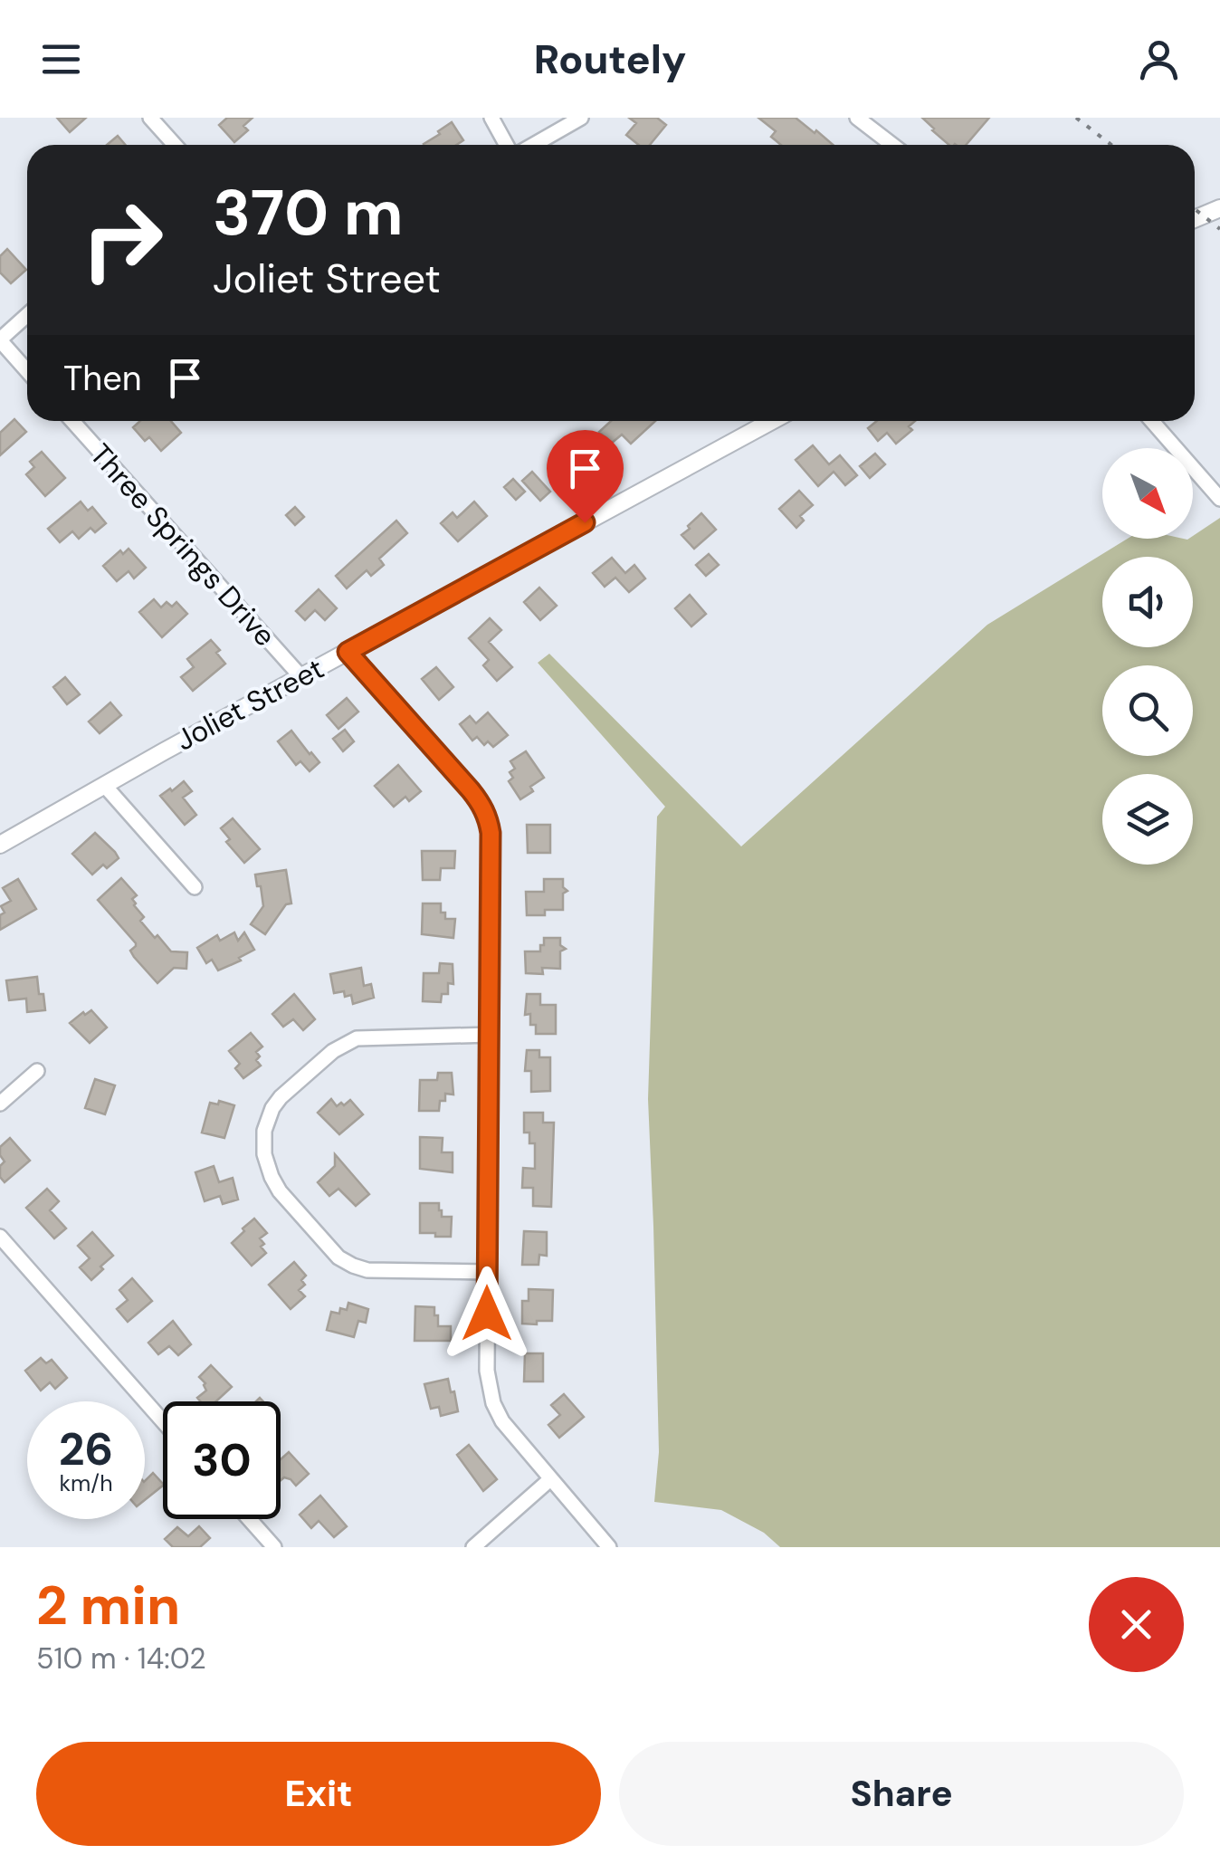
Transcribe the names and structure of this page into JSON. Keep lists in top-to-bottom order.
{
  "streets": {
    "street": ["Three Springs Drive", "Joliet Street"]
  },
  "crossings": [
    ["Three Springs Drive", "Joliet Street"]
  ],
  "north": "bottom right",
  "page": {
    "header": "Routely",
    "turn": ["370 m", "Joliet Street"],
    "then": "Then",
    "speed": "26 km/h",
    "limit": "30",
    "heading": ["2 min", "510 m · 14:02"],
    "buttons": ["Exit", "Share"]
  }
}
